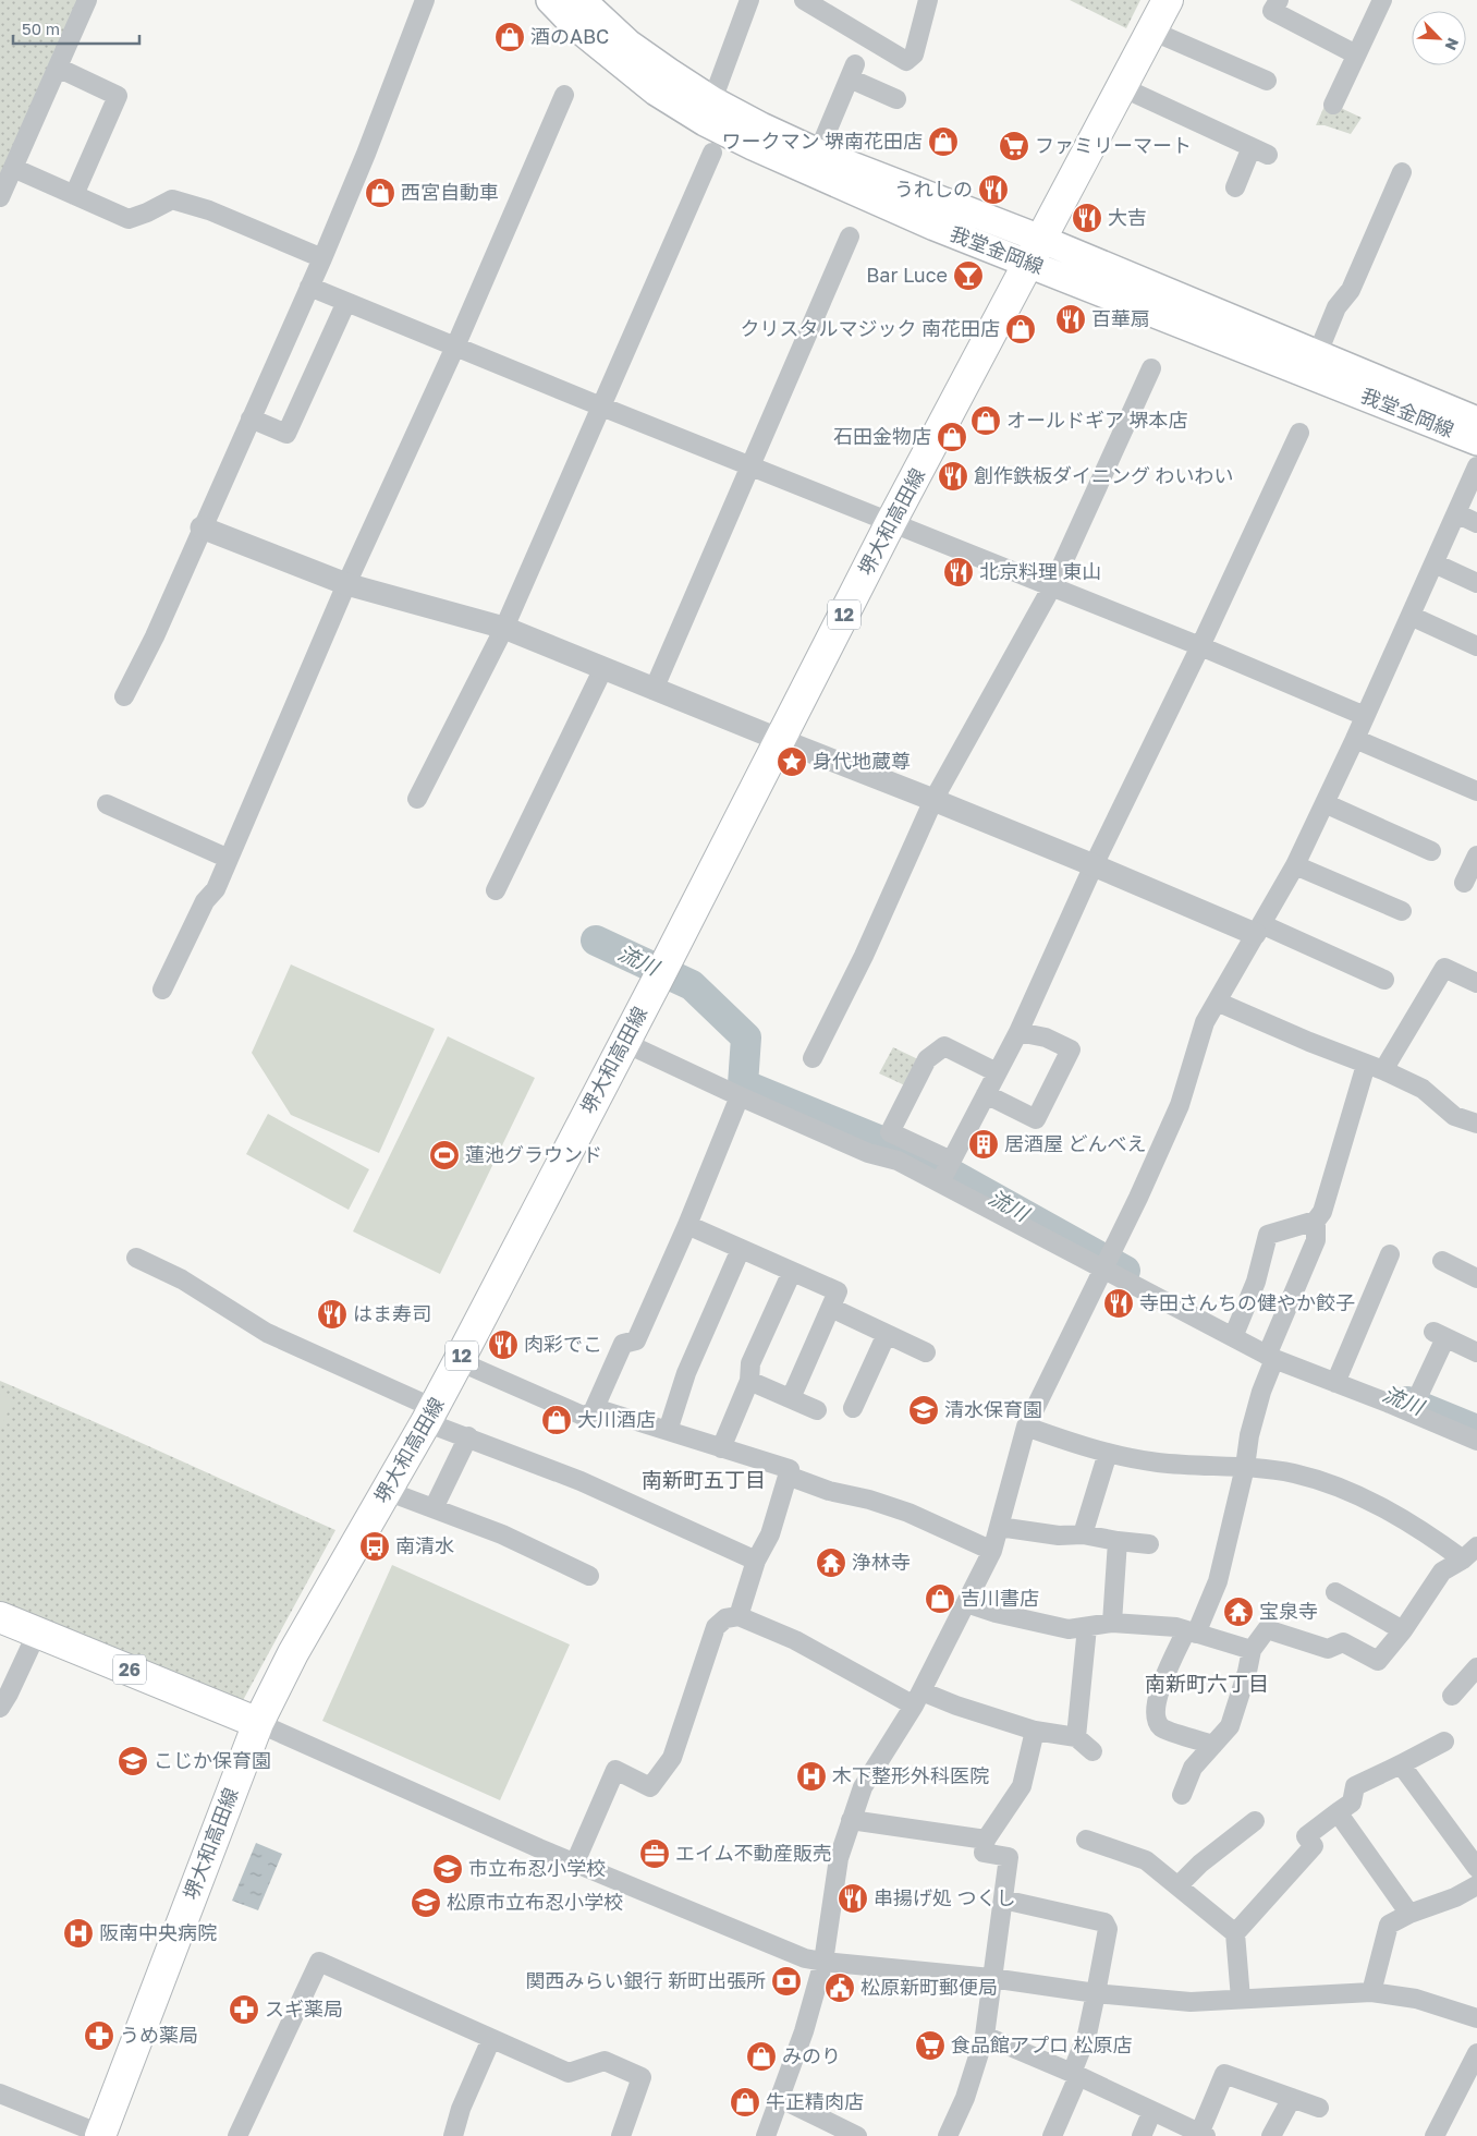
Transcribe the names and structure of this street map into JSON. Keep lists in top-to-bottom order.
{
  "streets": {
    "main road": [
      "我堂金岡線",
      "堺大和高田線",
      "12",
      "26"
    ]
  },
  "crossings": [
    ["我堂金岡線", "堺大和高田線"],
    ["堺大和高田線", "26"]
  ],
  "districts": ["南新町五丁目", "南新町六丁目"],
  "water": ["流川"],
  "places": {
    "shop": [
      "酒のABC",
      "ワークマン 堺南花田店",
      "西宮自動車",
      "クリスタルマジック 南花田店",
      "オールドギア 堺本店",
      "石田金物店",
      "大川酒店",
      "吉川書店",
      "みのり",
      "牛正精肉店"
    ],
    "supermarket": ["ファミリーマート", "食品館アプロ 松原店"],
    "restaurant": [
      "うれしの",
      "大吉",
      "百華扇",
      "創作鉄板ダイニング わいわい",
      "北京料理 東山",
      "寺田さんちの健やか餃子",
      "はま寿司",
      "肉彩でこ",
      "串揚げ処 つくし"
    ],
    "bar": ["Bar Luce"],
    "place": ["身代地蔵尊"],
    "building": ["居酒屋 どんべえ"],
    "sports": ["蓮池グラウンド"],
    "school or university": [
      "清水保育園",
      "こじか保育園",
      "市立布忍小学校",
      "松原市立布忍小学校"
    ],
    "bus stop": ["南清水"],
    "temple": ["浄林寺", "宝泉寺"],
    "hospital": ["木下整形外科医院", "阪南中央病院"],
    "office": ["エイム不動産販売"],
    "bank": ["関西みらい銀行 新町出張所"],
    "public building": ["松原新町郵便局"],
    "pharmacy": ["スギ薬局", "うめ薬局"]
  },
  "scale_bar": "50 m",
  "north": "bottom right"
}
